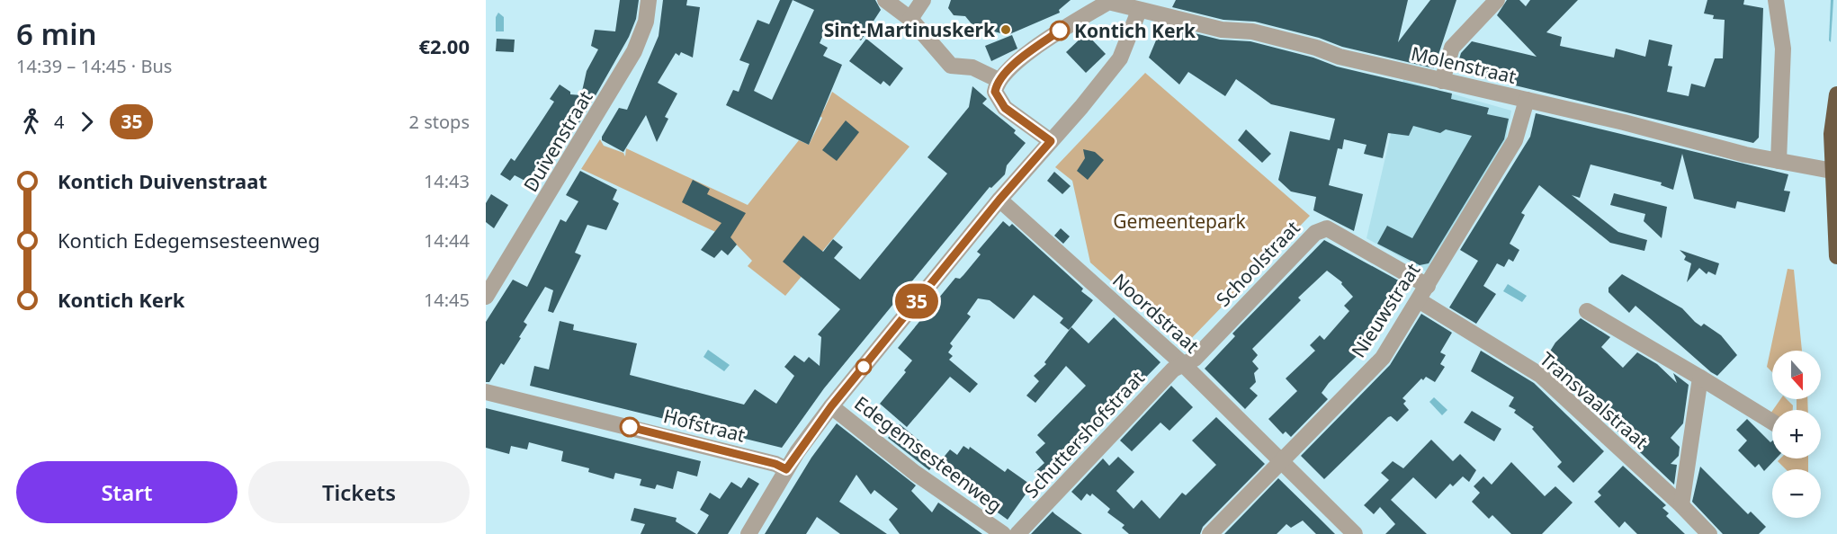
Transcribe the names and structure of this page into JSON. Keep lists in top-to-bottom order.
{
  "streets": {
    "street": [
      "Molenstraat",
      "Duivenstraat",
      "Schoolstraat",
      "Nieuwstraat",
      "Noordstraat",
      "Transvaalstraat",
      "Hofstraat",
      "Schuttershofstraat",
      "Edegemsesteenweg"
    ]
  },
  "crossings": [
    ["Molenstraat", "Nieuwstraat"],
    ["Schoolstraat", "Nieuwstraat"],
    ["Schoolstraat", "Noordstraat"],
    ["Schoolstraat", "Schuttershofstraat"],
    ["Nieuwstraat", "Noordstraat"],
    ["Nieuwstraat", "Transvaalstraat"],
    ["Noordstraat", "Schuttershofstraat"]
  ],
  "parks": ["Gemeentepark"],
  "places": ["Sint-Martinuskerk", "Kontich Kerk"],
  "lines": ["bus line 35"],
  "north": "bottom",
  "page": {
    "heading": ["6 min", "14:39 – 14:45 · Bus", "€2.00"],
    "on_map": "35",
    "legs": ["4", "35", "2 stops"],
    "list": [
      {
        "name": "Kontich Duivenstraat",
        "value": "14:43"
      },
      {
        "name": "Kontich Edegemsesteenweg",
        "value": "14:44"
      },
      {
        "name": "Kontich Kerk",
        "value": "14:45"
      }
    ],
    "map_buttons": ["+", "−"],
    "buttons": ["Start", "Tickets"]
  }
}
